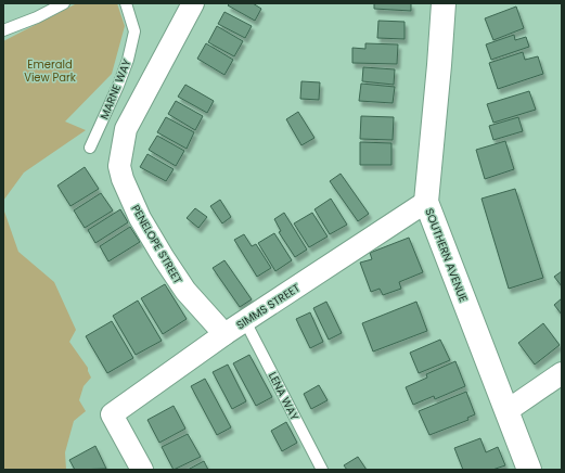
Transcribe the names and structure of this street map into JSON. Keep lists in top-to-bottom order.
{
  "streets": {
    "street": ["PENELOPE STREET", "SOUTHERN AVENUE", "SIMMS STREET"],
    "lane": ["MARNE WAY", "LENA WAY"]
  },
  "crossings": [
    ["PENELOPE STREET", "SIMMS STREET"],
    ["SOUTHERN AVENUE", "SIMMS STREET"],
    ["SIMMS STREET", "LENA WAY"]
  ],
  "parks": ["Emerald View Park"]
}
